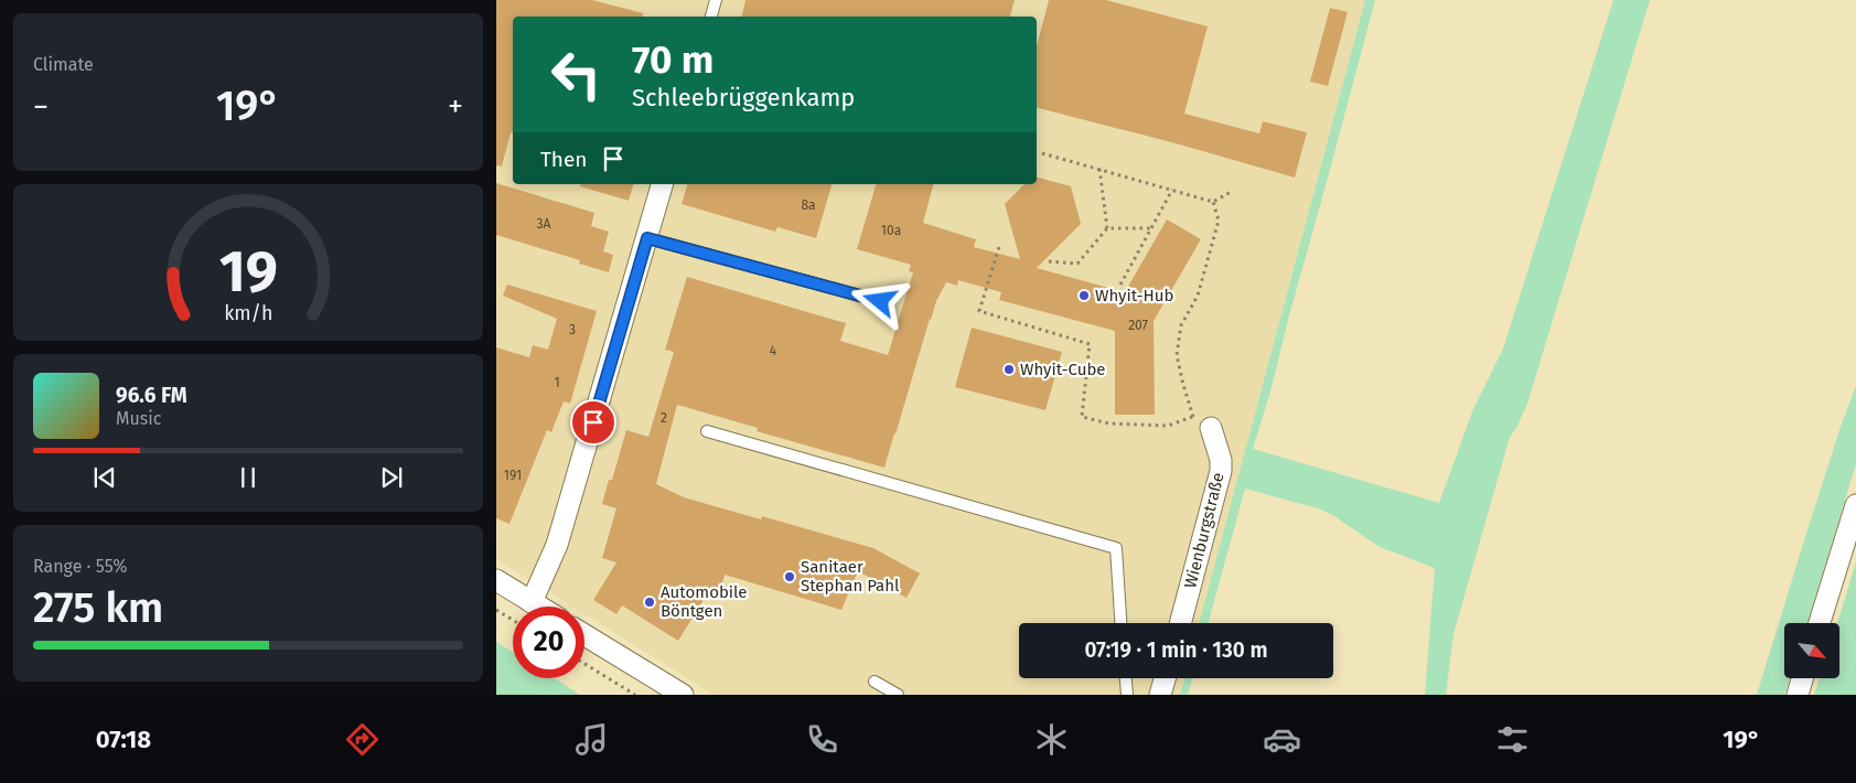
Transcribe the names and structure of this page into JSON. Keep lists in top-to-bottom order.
{
  "streets": {
    "street": ["Wienburgstraße"]
  },
  "places": [
    "Whyit-Hub",
    "Whyit-Cube",
    "Sanitaer Stephan Pahl",
    "Automobile Böntgen"
  ],
  "house_numbers": [
    "8a",
    "3A",
    "10a",
    "207",
    "3",
    "4",
    "1",
    "2",
    "191"
  ],
  "north": "bottom right",
  "page": {
    "tile": [
      "Climate",
      ["Range · 55%", "275 km"]
    ],
    "turn": ["70 m", "Schleebrüggenkamp"],
    "heat": ["−", "19°", "+"],
    "then": "Then",
    "song": ["96.6 FM", "Music"],
    "limit": "20",
    "trip": "07:19 · 1 min · 130 m",
    "tabs": ["07:18", "19°"],
    "gauge": ["19", "km/h"]
  }
}
